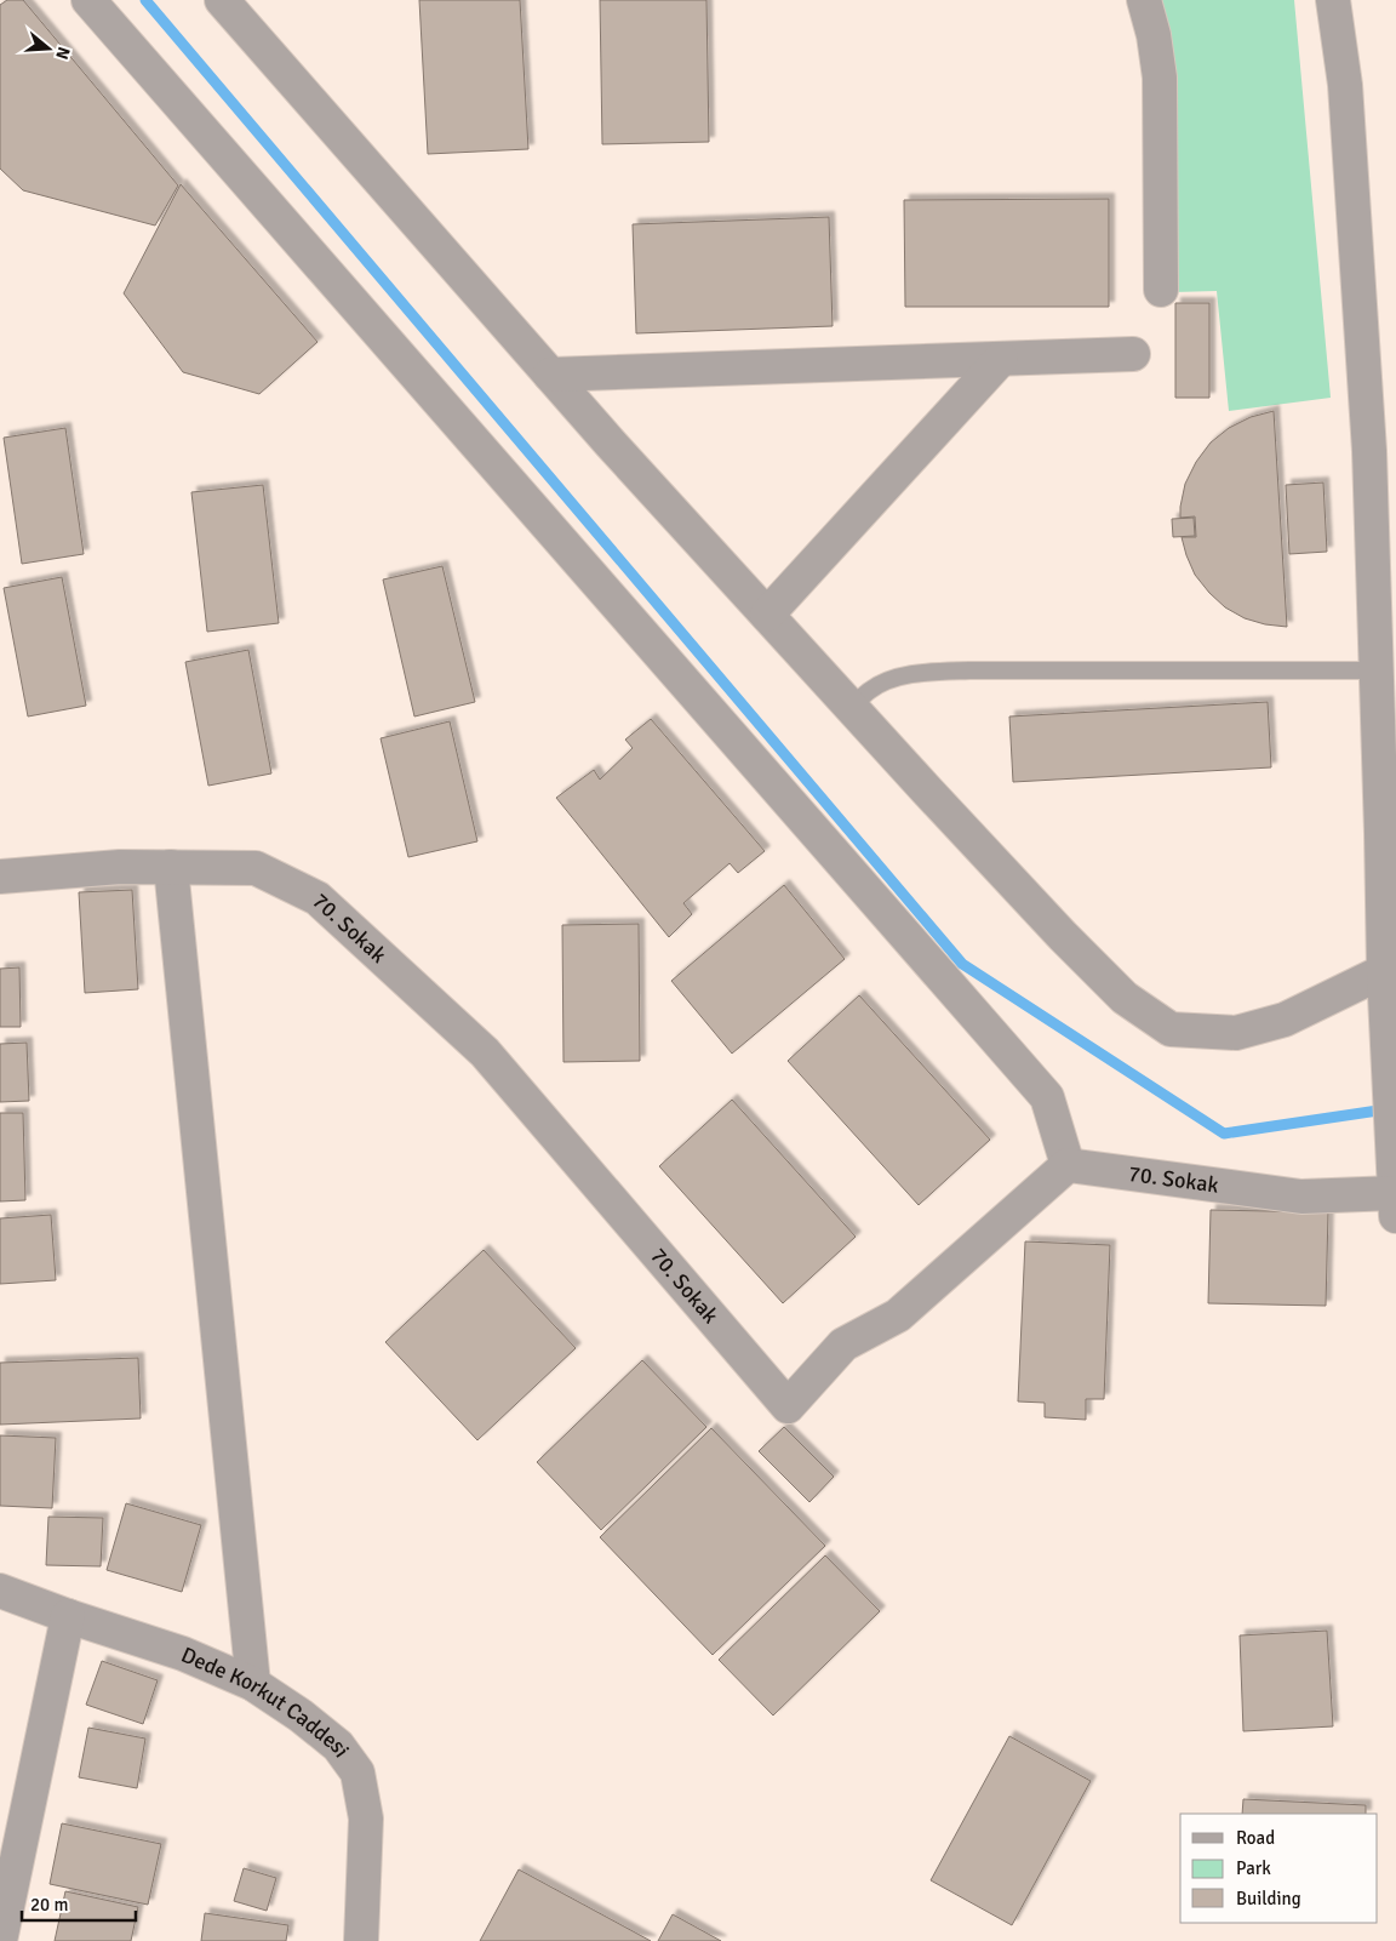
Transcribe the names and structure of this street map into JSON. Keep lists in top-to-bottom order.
{
  "streets": {
    "street": ["70. Sokak", "Dede Korkut Caddesi"]
  },
  "legend": ["Road", "Park", "Building"],
  "scale_bar": "20 m",
  "north": "right"
}
